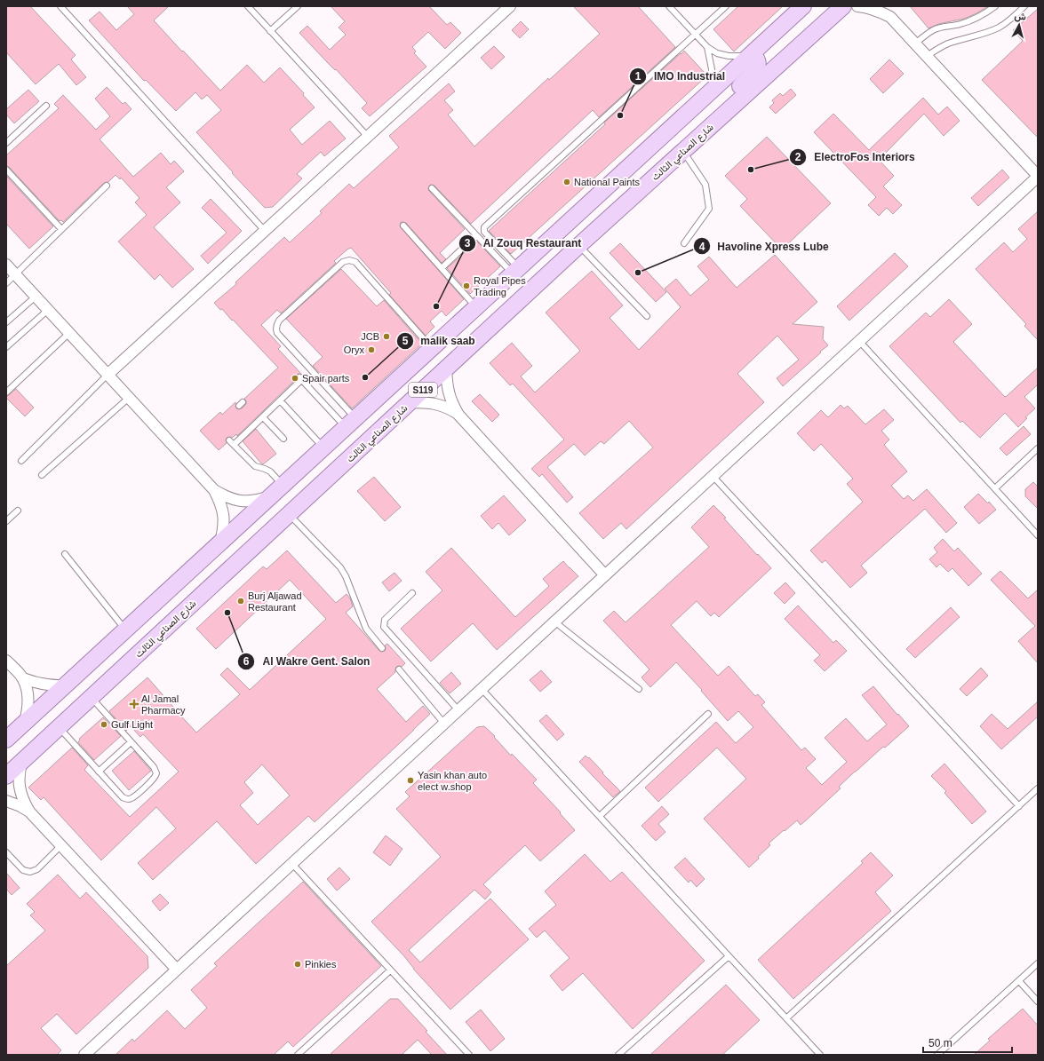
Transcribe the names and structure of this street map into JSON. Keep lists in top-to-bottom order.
{
  "streets": {
    "main road": ["شارع الصناعي الثالث", "S119"]
  },
  "places": {
    "other": [
      "IMO Industrial",
      "ElectroFos Interiors",
      "National Paints",
      "Havoline Xpress Lube",
      "Royal Pipes Trading",
      "Al Zouq Restaurant",
      "JCB",
      "Oryx",
      "malik saab",
      "Spair parts",
      "Burj Aljawad Restaurant",
      "Al Wakre Gent. Salon",
      "Gulf Light",
      "Yasin khan auto elect w.shop",
      "Pinkies"
    ],
    "health": ["Al Jamal Pharmacy"]
  },
  "scale_bar": "50 m",
  "north": "top"
}
